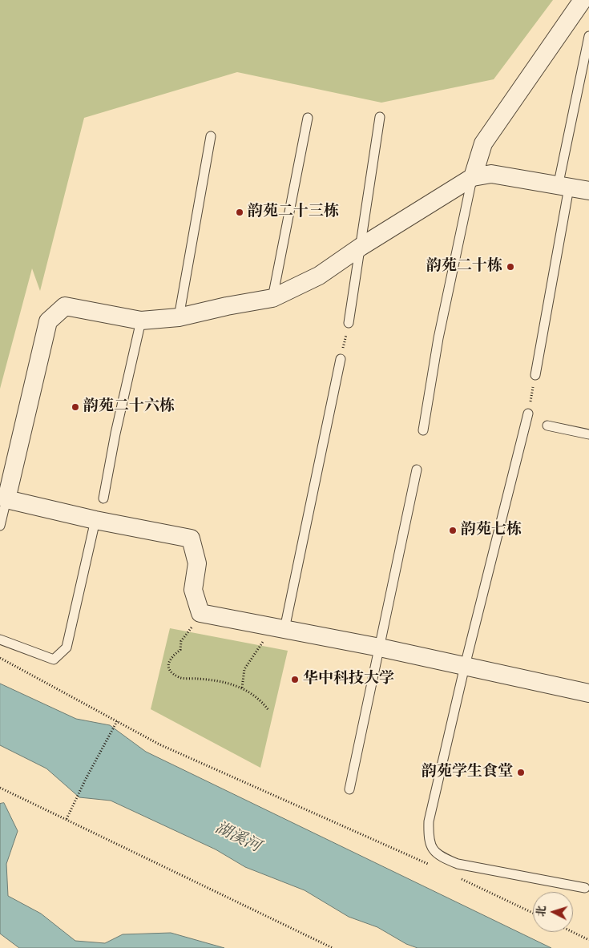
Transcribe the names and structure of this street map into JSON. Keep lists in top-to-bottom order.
{
  "water": ["湖溪河"],
  "places": [
    "韵苑二十三栋",
    "韵苑二十栋",
    "韵苑二十六栋",
    "韵苑七栋",
    "华中科技大学",
    "韵苑学生食堂"
  ],
  "north": "left"
}
